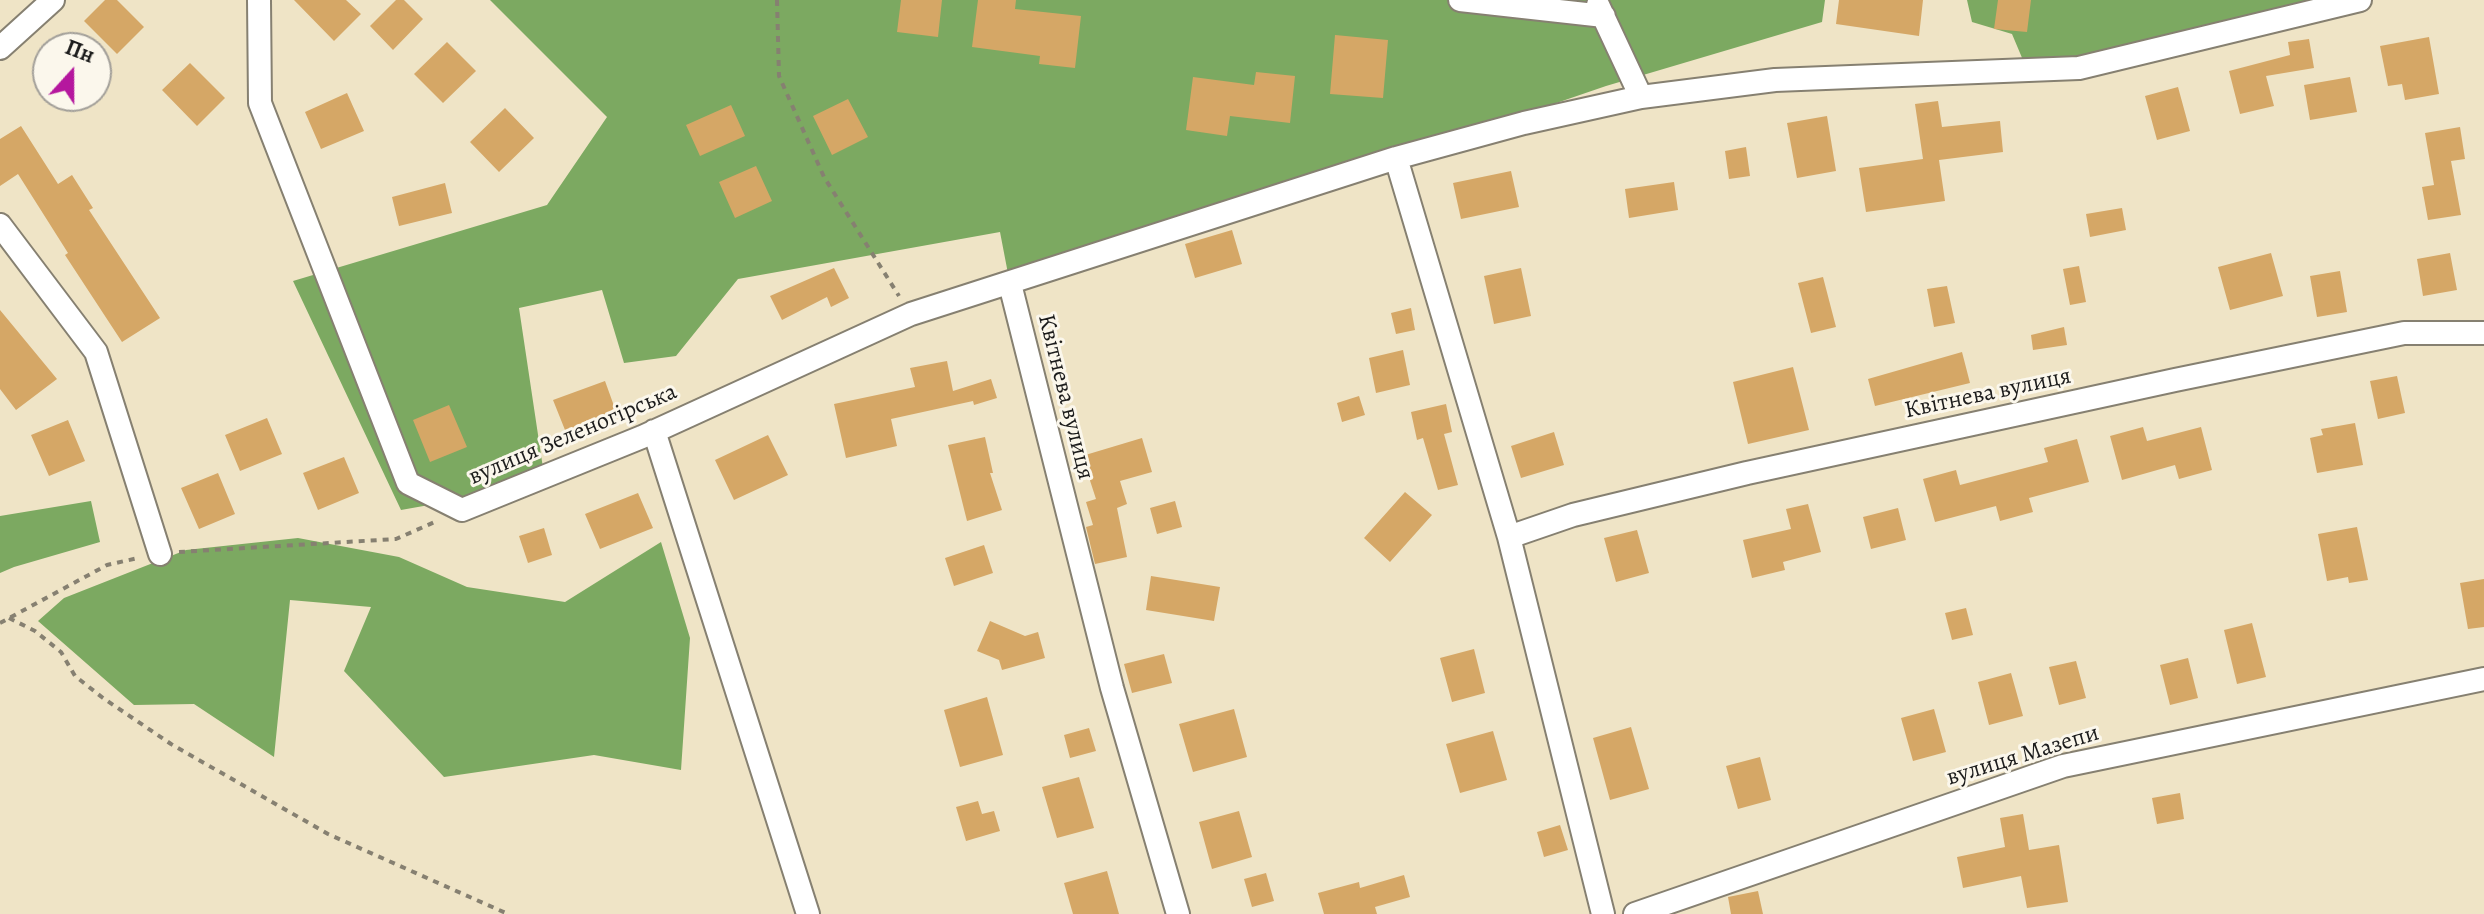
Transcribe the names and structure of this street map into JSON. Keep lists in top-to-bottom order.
{
  "streets": {
    "street": ["Квітнева вулиця", "вулиця Зеленогірська", "вулиця Мазепи"]
  },
  "crossings": [
    ["Квітнева вулиця", "вулиця Зеленогірська"]
  ],
  "north": "top"
}
